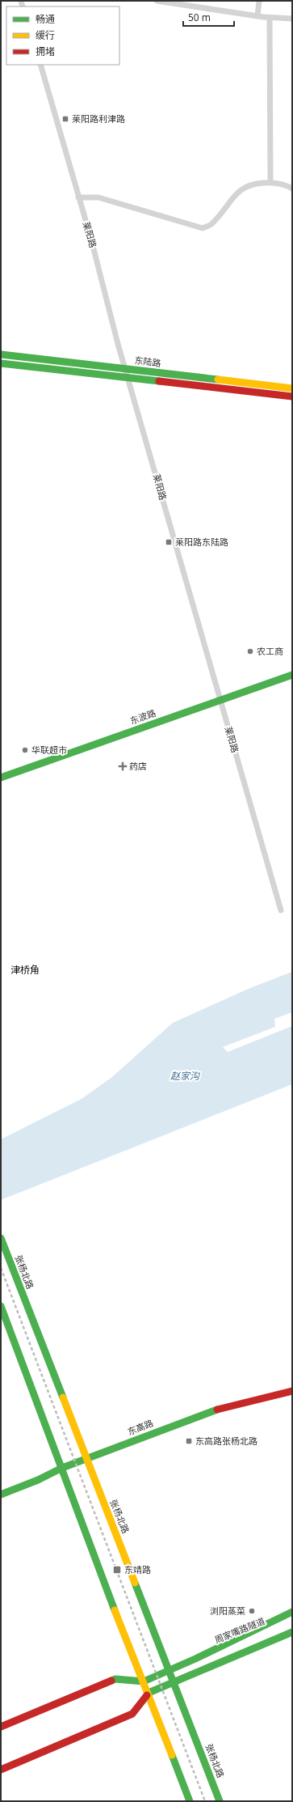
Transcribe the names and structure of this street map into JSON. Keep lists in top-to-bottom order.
{
  "streets": {
    "main road": [
      "东陆路",
      "东波路",
      "张杨北路",
      "东高路",
      "周家嘴路隧道"
    ],
    "street": ["莱阳路"]
  },
  "crossings": [
    ["莱阳路", "东陆路"],
    ["莱阳路", "东波路"],
    ["张杨北路", "东高路"]
  ],
  "districts": ["津桥角"],
  "water": ["赵家沟"],
  "places": {
    "transit": [
      "莱阳路利津路",
      "莱阳路东陆路",
      "东高路张杨北路",
      "东靖路"
    ],
    "other": ["农工商", "华联超市", "浏阳蒸菜"],
    "health": ["药店"]
  },
  "legend": ["畅通", "缓行", "拥堵"],
  "scale_bar": "50 m"
}
